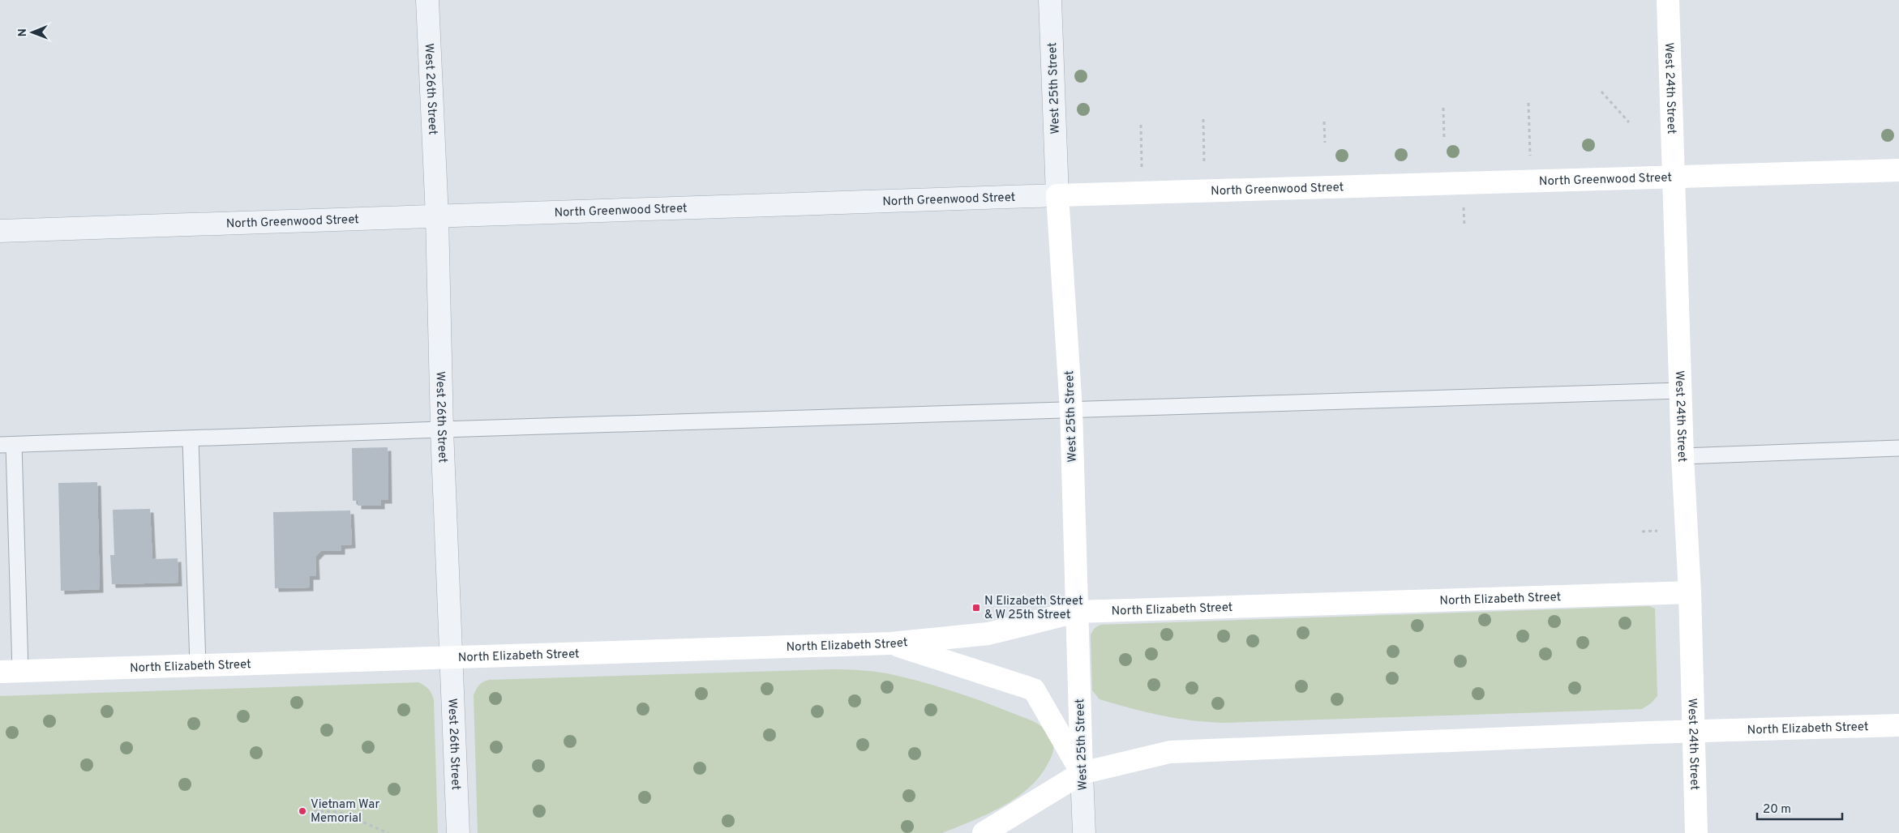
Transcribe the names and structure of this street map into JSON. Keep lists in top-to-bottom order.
{
  "streets": {
    "main road": [
      "West 25th Street",
      "West 24th Street",
      "North Greenwood Street",
      "North Elizabeth Street"
    ],
    "street": ["West 26th Street"]
  },
  "crossings": [
    ["West 26th Street", "North Greenwood Street"],
    ["West 26th Street", "North Elizabeth Street"],
    ["West 25th Street", "North Greenwood Street"],
    ["West 25th Street", "North Elizabeth Street"],
    ["West 24th Street", "North Greenwood Street"],
    ["West 24th Street", "North Elizabeth Street"]
  ],
  "places": {
    "transit": ["N Elizabeth Street & W 25th Street"],
    "other": ["Vietnam War Memorial"]
  },
  "scale_bar": "20 m",
  "north": "left"
}
